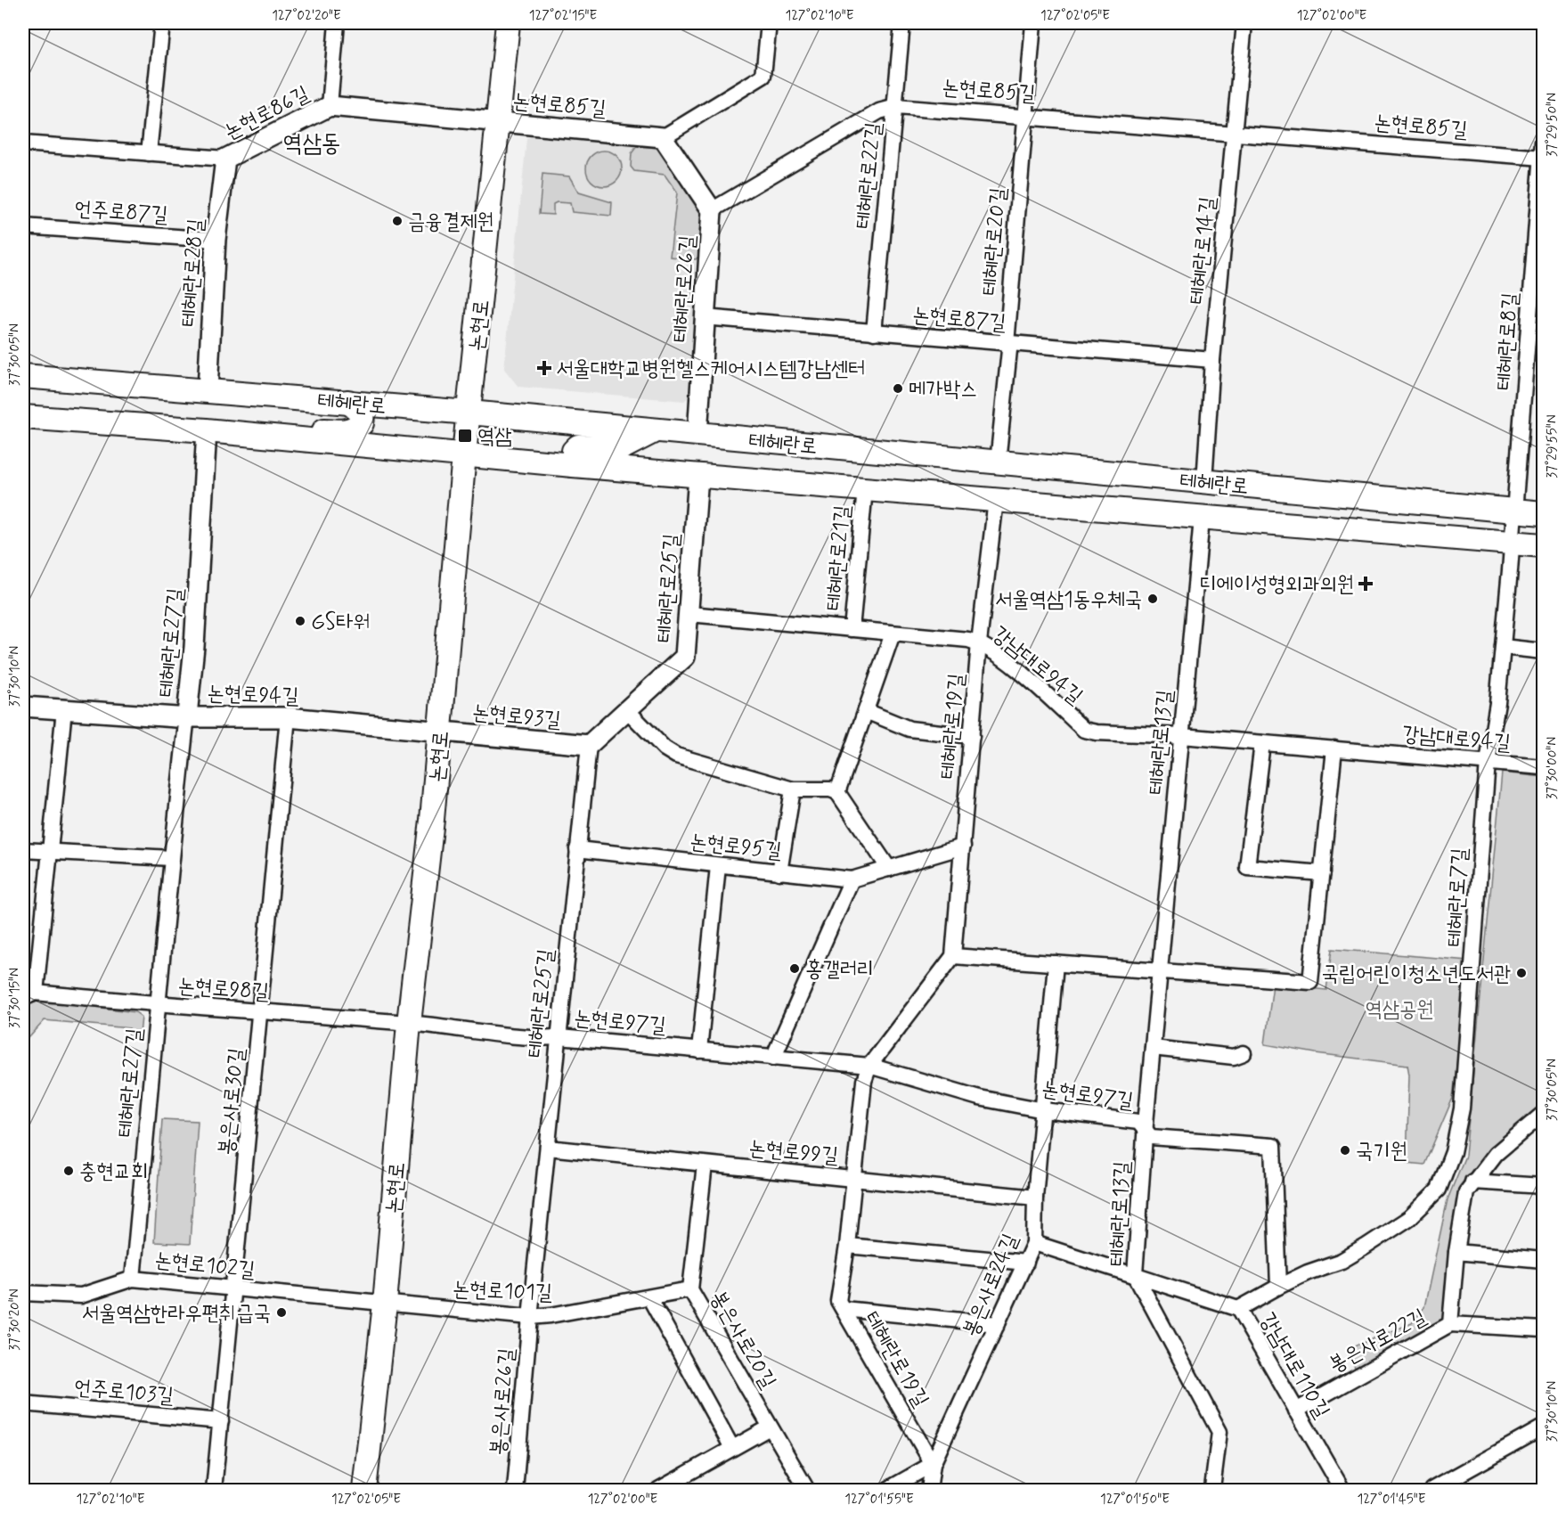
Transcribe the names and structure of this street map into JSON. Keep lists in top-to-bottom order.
{
  "streets": {
    "main road": ["논현로", "테헤란로"],
    "street": [
      "논현로85길",
      "논현로86길",
      "테헤란로22길",
      "언주로87길",
      "테헤란로20길",
      "테헤란로14길",
      "테헤란로28길",
      "테헤란로26길",
      "논현로87길",
      "테헤란로8길",
      "테헤란로21길",
      "테헤란로25길",
      "테헤란로27길",
      "강남대로94길",
      "논현로94길",
      "논현로93길",
      "테헤란로19길",
      "테헤란로13길",
      "논현로95길",
      "테헤란로7길",
      "논현로98길",
      "논현로97길",
      "봉은사로30길",
      "논현로99길",
      "논현로102길",
      "봉은사로24길",
      "논현로101길",
      "봉은사로20길",
      "봉은사로22길",
      "강남대로110길",
      "언주로103길",
      "봉은사로26길"
    ]
  },
  "crossings": [
    ["논현로85길", "논현로86길"],
    ["논현로85길", "테헤란로22길"],
    ["논현로85길", "테헤란로20길"],
    ["논현로85길", "테헤란로14길"],
    ["논현로85길", "테헤란로26길"],
    ["논현로85길", "논현로"],
    ["논현로85길", "테헤란로8길"],
    ["논현로86길", "테헤란로28길"],
    ["논현로86길", "논현로"],
    ["테헤란로22길", "논현로87길"],
    ["언주로87길", "테헤란로28길"],
    ["테헤란로20길", "논현로87길"],
    ["테헤란로20길", "테헤란로"],
    ["테헤란로14길", "논현로87길"],
    ["테헤란로14길", "테헤란로"],
    ["테헤란로28길", "테헤란로"],
    ["테헤란로26길", "논현로87길"],
    ["테헤란로26길", "테헤란로"],
    ["논현로", "테헤란로"],
    ["논현로", "논현로94길"],
    ["논현로", "논현로93길"],
    ["논현로", "논현로98길"],
    ["논현로", "논현로97길"],
    ["논현로", "논현로102길"],
    ["논현로", "논현로101길"],
    ["테헤란로8길", "테헤란로"],
    ["테헤란로8길", "테헤란로7길"],
    ["테헤란로", "테헤란로21길"],
    ["테헤란로", "테헤란로25길"],
    ["테헤란로", "테헤란로27길"],
    ["테헤란로", "테헤란로19길"],
    ["테헤란로", "테헤란로13길"],
    ["테헤란로", "테헤란로7길"],
    ["테헤란로21길", "강남대로94길"],
    ["테헤란로25길", "강남대로94길"],
    ["테헤란로25길", "논현로93길"],
    ["테헤란로25길", "논현로95길"],
    ["테헤란로25길", "논현로97길"],
    ["테헤란로25길", "논현로99길"],
    ["테헤란로25길", "논현로101길"],
    ["테헤란로25길", "봉은사로26길"],
    ["테헤란로27길", "논현로94길"],
    ["테헤란로27길", "논현로98길"],
    ["테헤란로27길", "논현로102길"],
    ["강남대로94길", "테헤란로19길"],
    ["강남대로94길", "테헤란로13길"],
    ["강남대로94길", "테헤란로7길"],
    ["논현로94길", "논현로93길"],
    ["논현로94길", "봉은사로30길"],
    ["테헤란로19길", "논현로95길"],
    ["테헤란로19길", "논현로97길"],
    ["테헤란로19길", "논현로99길"],
    ["테헤란로19길", "봉은사로24길"],
    ["테헤란로13길", "논현로97길"],
    ["테헤란로13길", "강남대로110길"],
    ["테헤란로7길", "논현로97길"],
    ["논현로98길", "논현로97길"],
    ["논현로98길", "봉은사로30길"],
    ["논현로97길", "봉은사로24길"],
    ["봉은사로30길", "논현로102길"],
    ["봉은사로30길", "언주로103길"],
    ["논현로99길", "봉은사로24길"],
    ["논현로99길", "봉은사로20길"],
    ["논현로102길", "논현로101길"],
    ["봉은사로24길", "강남대로110길"],
    ["논현로101길", "봉은사로20길"],
    ["논현로101길", "봉은사로26길"],
    ["봉은사로22길", "강남대로110길"]
  ],
  "districts": ["역삼동"],
  "parks": ["역삼공원"],
  "places": {
    "other": [
      "금융결제원",
      "메가박스",
      "서울역삼1동우체국",
      "GS타워",
      "홍갤러리",
      "국립어린이청소년도서관",
      "국기원",
      "충현교회",
      "서울역삼한라우편취급국"
    ],
    "health": ["서울대학교병원헬스케어시스템강남센터", "디에이성형외과의원"],
    "transit": ["역삼"]
  },
  "coordinates": [
    "127°02'20\"E",
    "127°02'15\"E",
    "127°02'10\"E",
    "127°02'05\"E",
    "127°02'00\"E",
    "37°29'50\"N",
    "37°30'05\"N",
    "37°29'55\"N",
    "37°30'10\"N",
    "37°30'00\"N",
    "37°30'15\"N",
    "37°30'20\"N",
    "127°01'55\"E",
    "127°01'50\"E",
    "127°01'45\"E"
  ]
}
